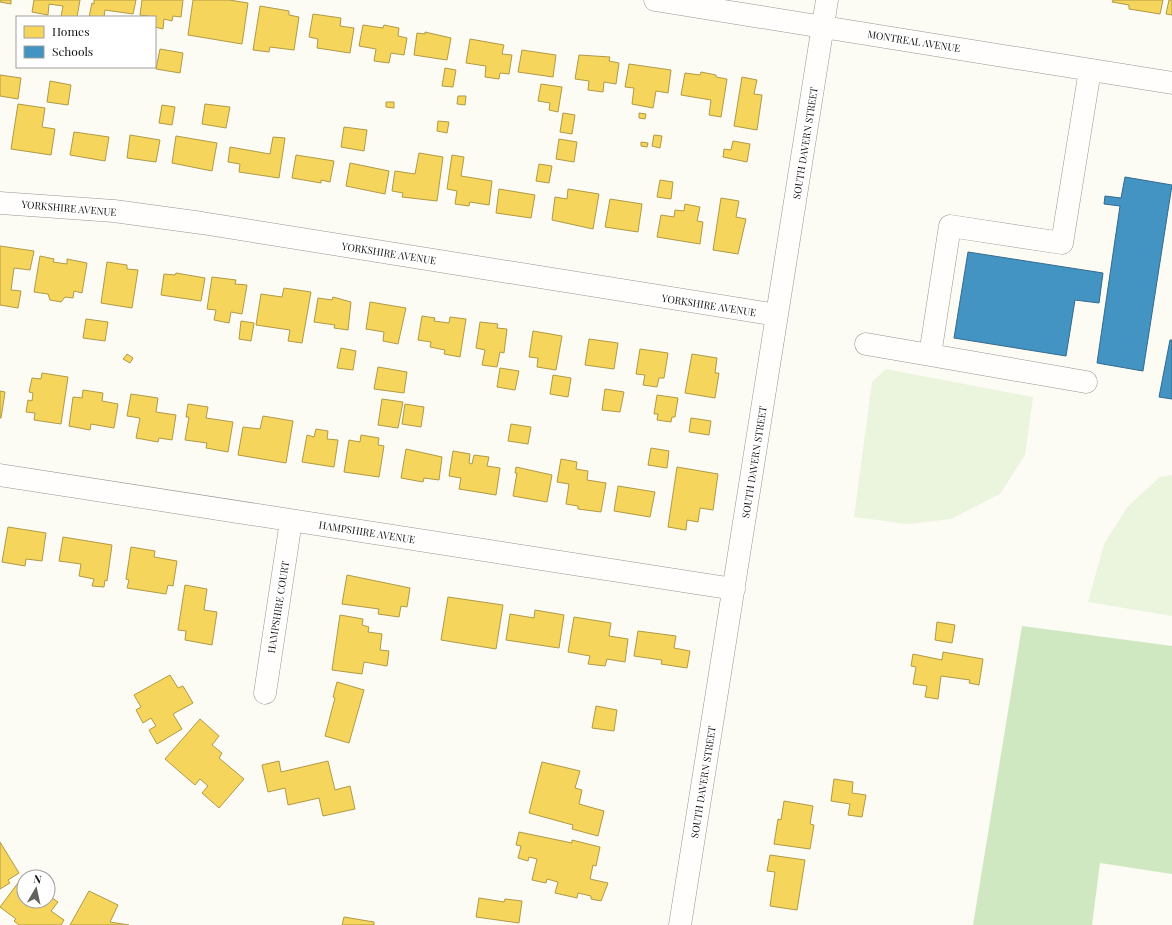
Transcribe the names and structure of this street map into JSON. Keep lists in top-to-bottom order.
{
  "streets": {
    "street": [
      "MONTREAL AVENUE",
      "SOUTH DAVERN STREET",
      "YORKSHIRE AVENUE",
      "HAMPSHIRE AVENUE",
      "HAMPSHIRE COURT"
    ]
  },
  "crossings": [
    ["MONTREAL AVENUE", "SOUTH DAVERN STREET"],
    ["SOUTH DAVERN STREET", "YORKSHIRE AVENUE"],
    ["SOUTH DAVERN STREET", "HAMPSHIRE AVENUE"],
    ["HAMPSHIRE AVENUE", "HAMPSHIRE COURT"]
  ],
  "legend": ["Homes", "Schools"],
  "north": "top"
}
